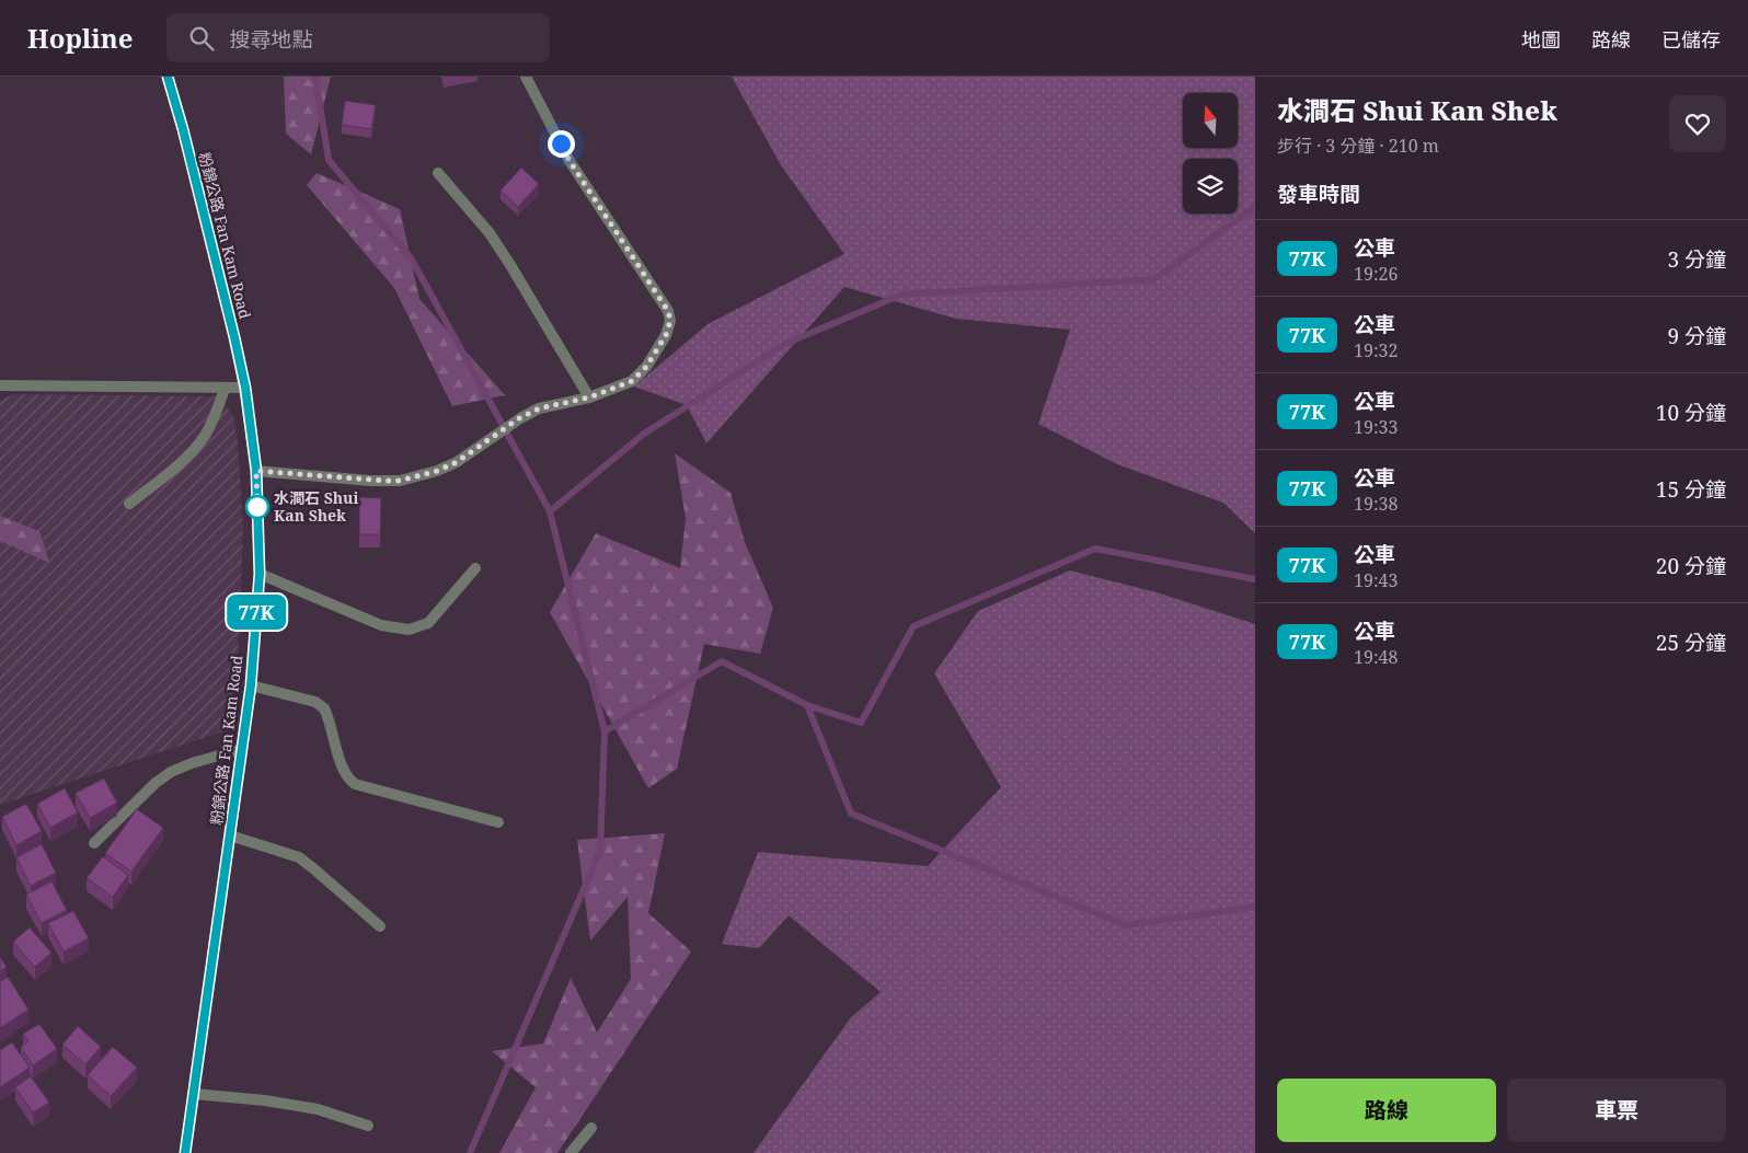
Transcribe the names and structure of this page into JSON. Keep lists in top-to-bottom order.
{
  "streets": {
    "main road": ["粉錦公路 Fan Kam Road"]
  },
  "places": ["水澗石 Shui Kan Shek"],
  "lines": ["bus line 77K"],
  "north": "top",
  "page": {
    "header": "Hopline",
    "search": "搜尋地點",
    "nav": ["地圖", "路線", "已儲存"],
    "on_map": "77K",
    "heading": [
      ["水澗石 Shui Kan Shek", "步行 · 3 分鐘 · 210 m"],
      "發車時間"
    ],
    "list": [
      {
        "mark": "77K",
        "name": "公車",
        "note": "19:26",
        "value": "3 分鐘"
      },
      {
        "mark": "77K",
        "name": "公車",
        "note": "19:32",
        "value": "9 分鐘"
      },
      {
        "mark": "77K",
        "name": "公車",
        "note": "19:33",
        "value": "10 分鐘"
      },
      {
        "mark": "77K",
        "name": "公車",
        "note": "19:38",
        "value": "15 分鐘"
      },
      {
        "mark": "77K",
        "name": "公車",
        "note": "19:43",
        "value": "20 分鐘"
      },
      {
        "mark": "77K",
        "name": "公車",
        "note": "19:48",
        "value": "25 分鐘"
      }
    ],
    "buttons": ["路線", "車票"]
  }
}
